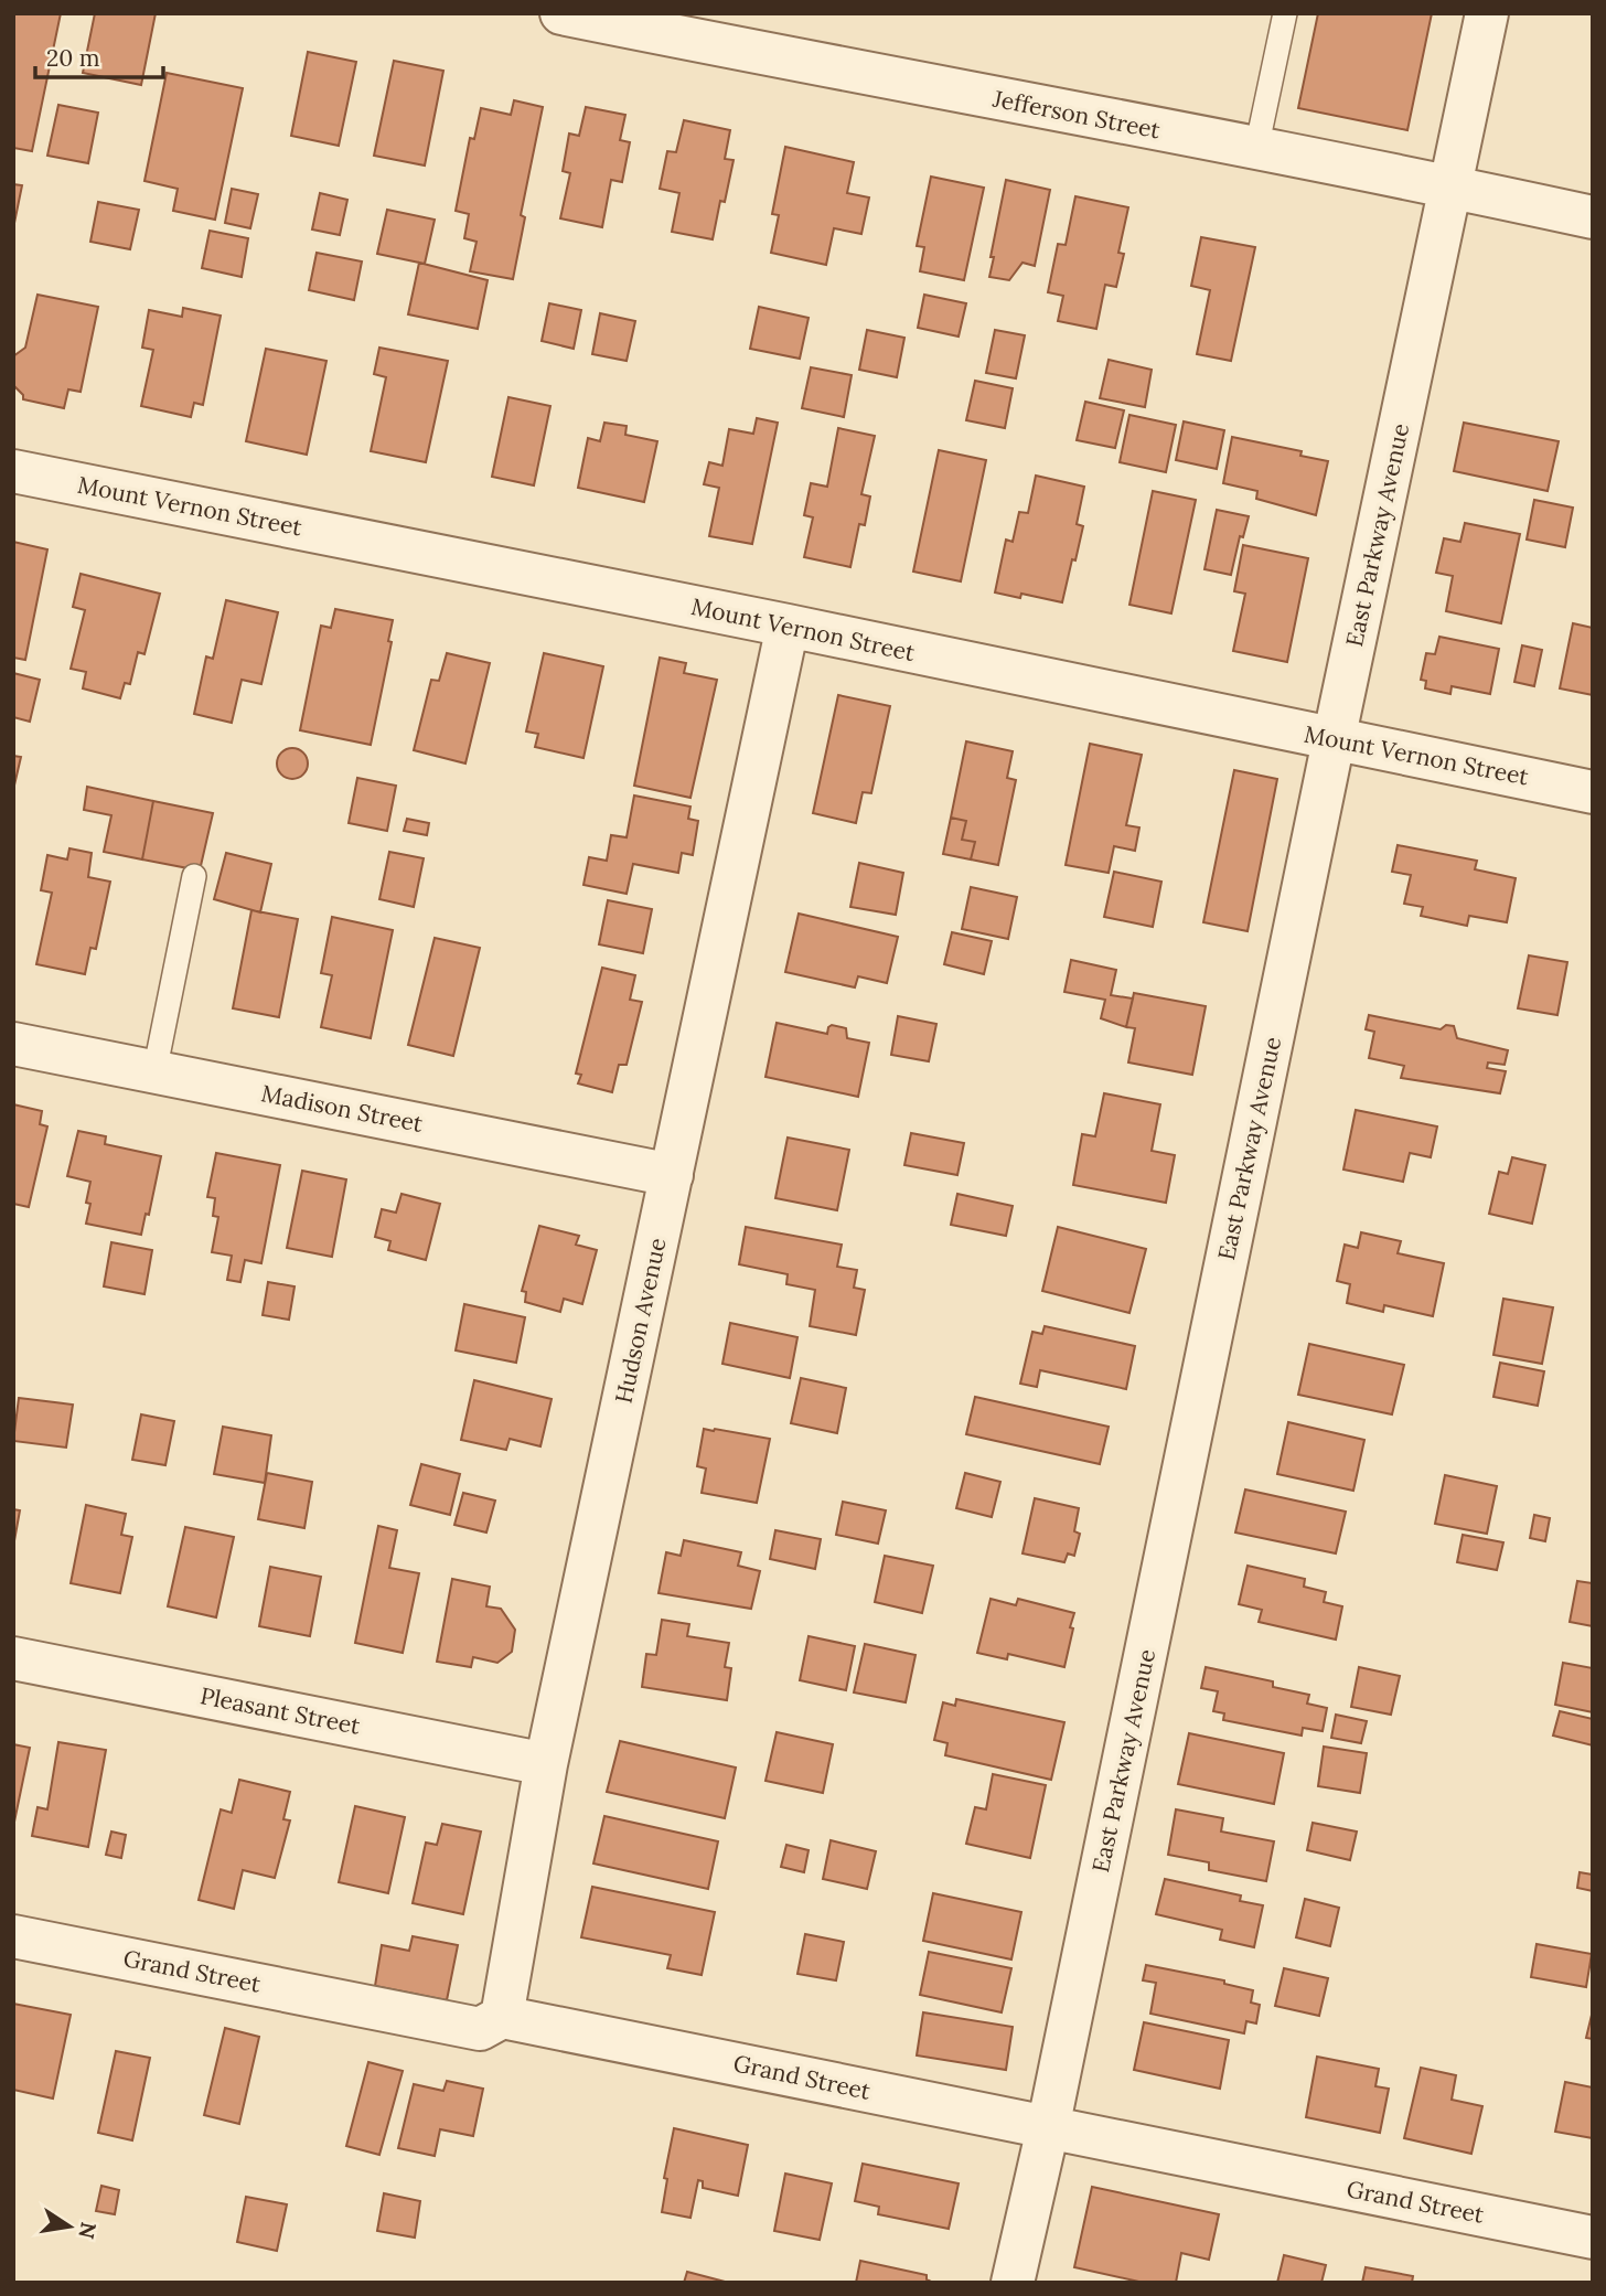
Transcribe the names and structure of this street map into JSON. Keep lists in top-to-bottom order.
{
  "streets": {
    "street": [
      "Jefferson Street",
      "Mount Vernon Street",
      "East Parkway Avenue",
      "Madison Street",
      "Hudson Avenue",
      "Pleasant Street",
      "Grand Street"
    ]
  },
  "crossings": [
    ["Jefferson Street", "East Parkway Avenue"],
    ["Mount Vernon Street", "East Parkway Avenue"],
    ["Mount Vernon Street", "Hudson Avenue"],
    ["East Parkway Avenue", "Grand Street"],
    ["Madison Street", "Hudson Avenue"],
    ["Hudson Avenue", "Pleasant Street"],
    ["Hudson Avenue", "Grand Street"]
  ],
  "scale_bar": "20 m",
  "north": "right"
}
